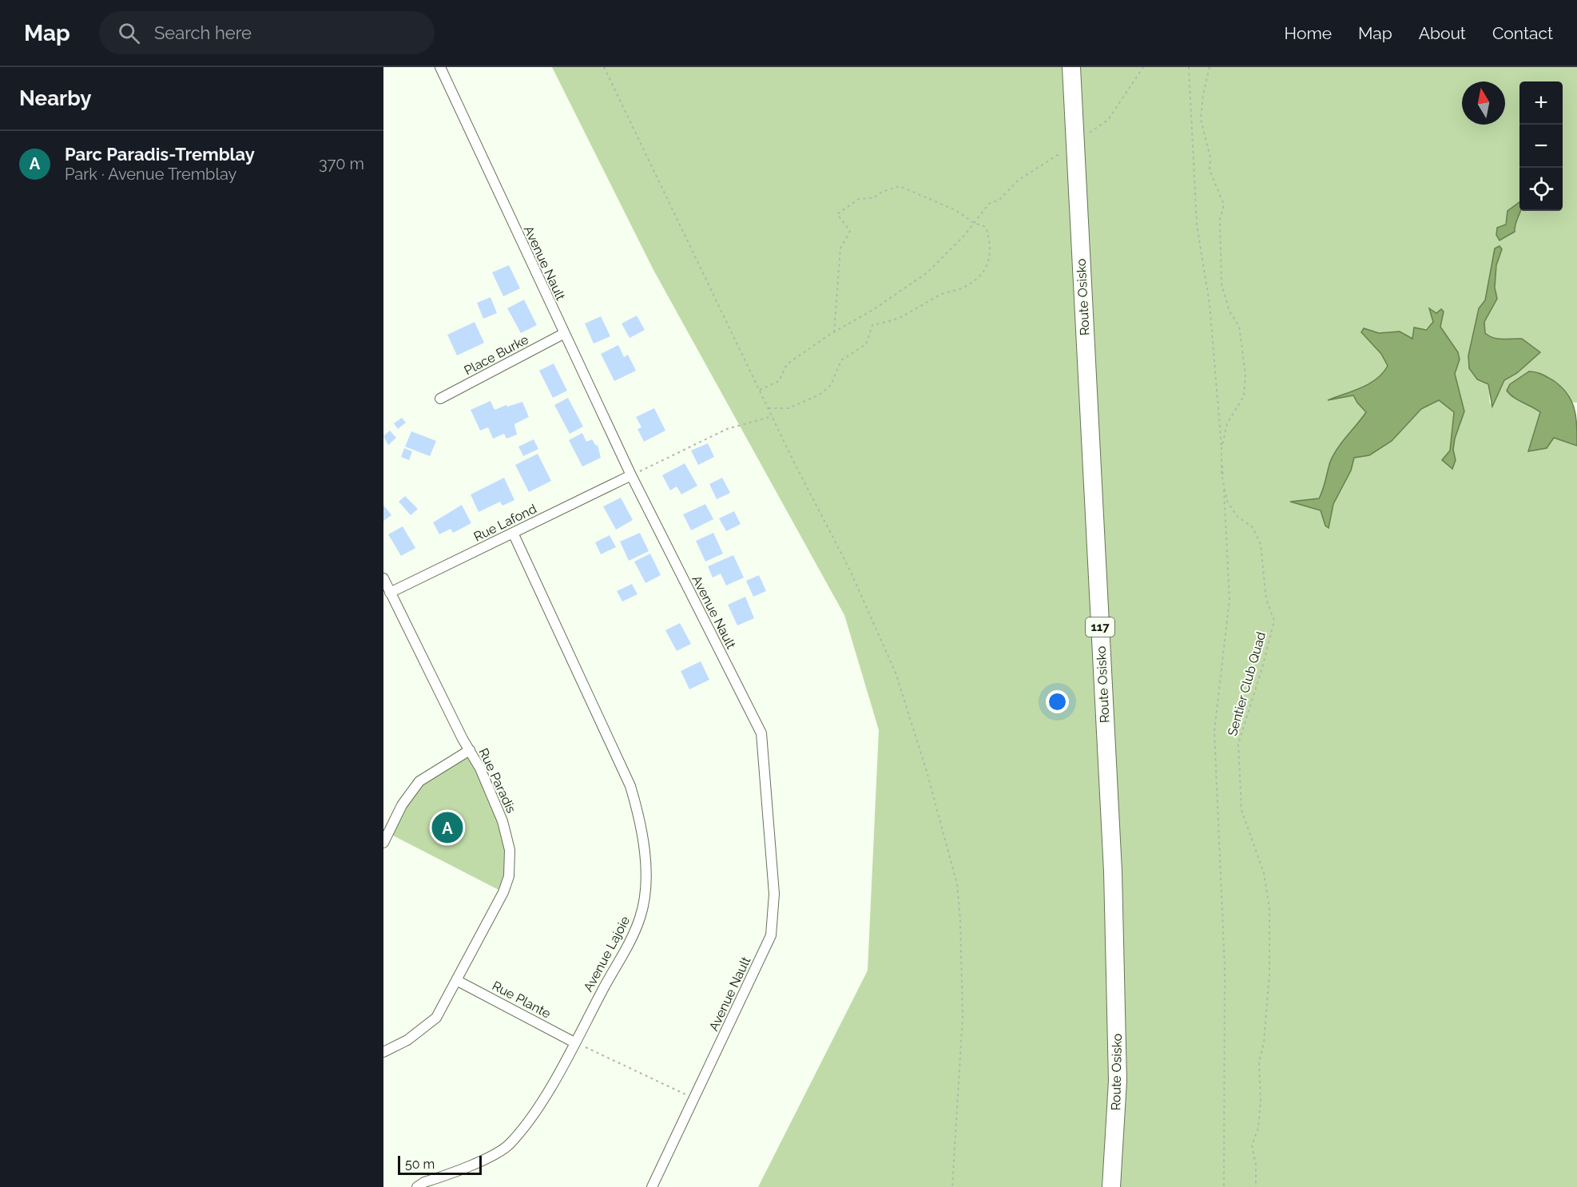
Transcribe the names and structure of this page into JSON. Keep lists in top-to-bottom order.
{
  "streets": {
    "highway": ["Route Osisko", "117"],
    "street": [
      "Avenue Nault",
      "Place Burke",
      "Rue Lafond",
      "Rue Paradis",
      "Avenue Lajoie",
      "Rue Plante"
    ],
    "path": ["Sentier Club Quad"]
  },
  "crossings": [
    ["Avenue Nault", "Place Burke"],
    ["Avenue Nault", "Rue Lafond"],
    ["Rue Lafond", "Rue Paradis"],
    ["Rue Lafond", "Avenue Lajoie"],
    ["Rue Paradis", "Rue Plante"],
    ["Avenue Lajoie", "Rue Plante"]
  ],
  "scale_bar": "50 m",
  "north": "top",
  "page": {
    "header": "Map",
    "search": "Search here",
    "nav": [
      "Home",
      "Map",
      "About",
      "Contact"
    ],
    "heading": "Nearby",
    "map_buttons": ["+", "−"],
    "list": [
      {
        "mark": "A",
        "name": "Parc Paradis-Tremblay",
        "note": "Park · Avenue Tremblay",
        "value": "370 m"
      }
    ],
    "pins": "A",
    "scale": "50 m"
  }
}
